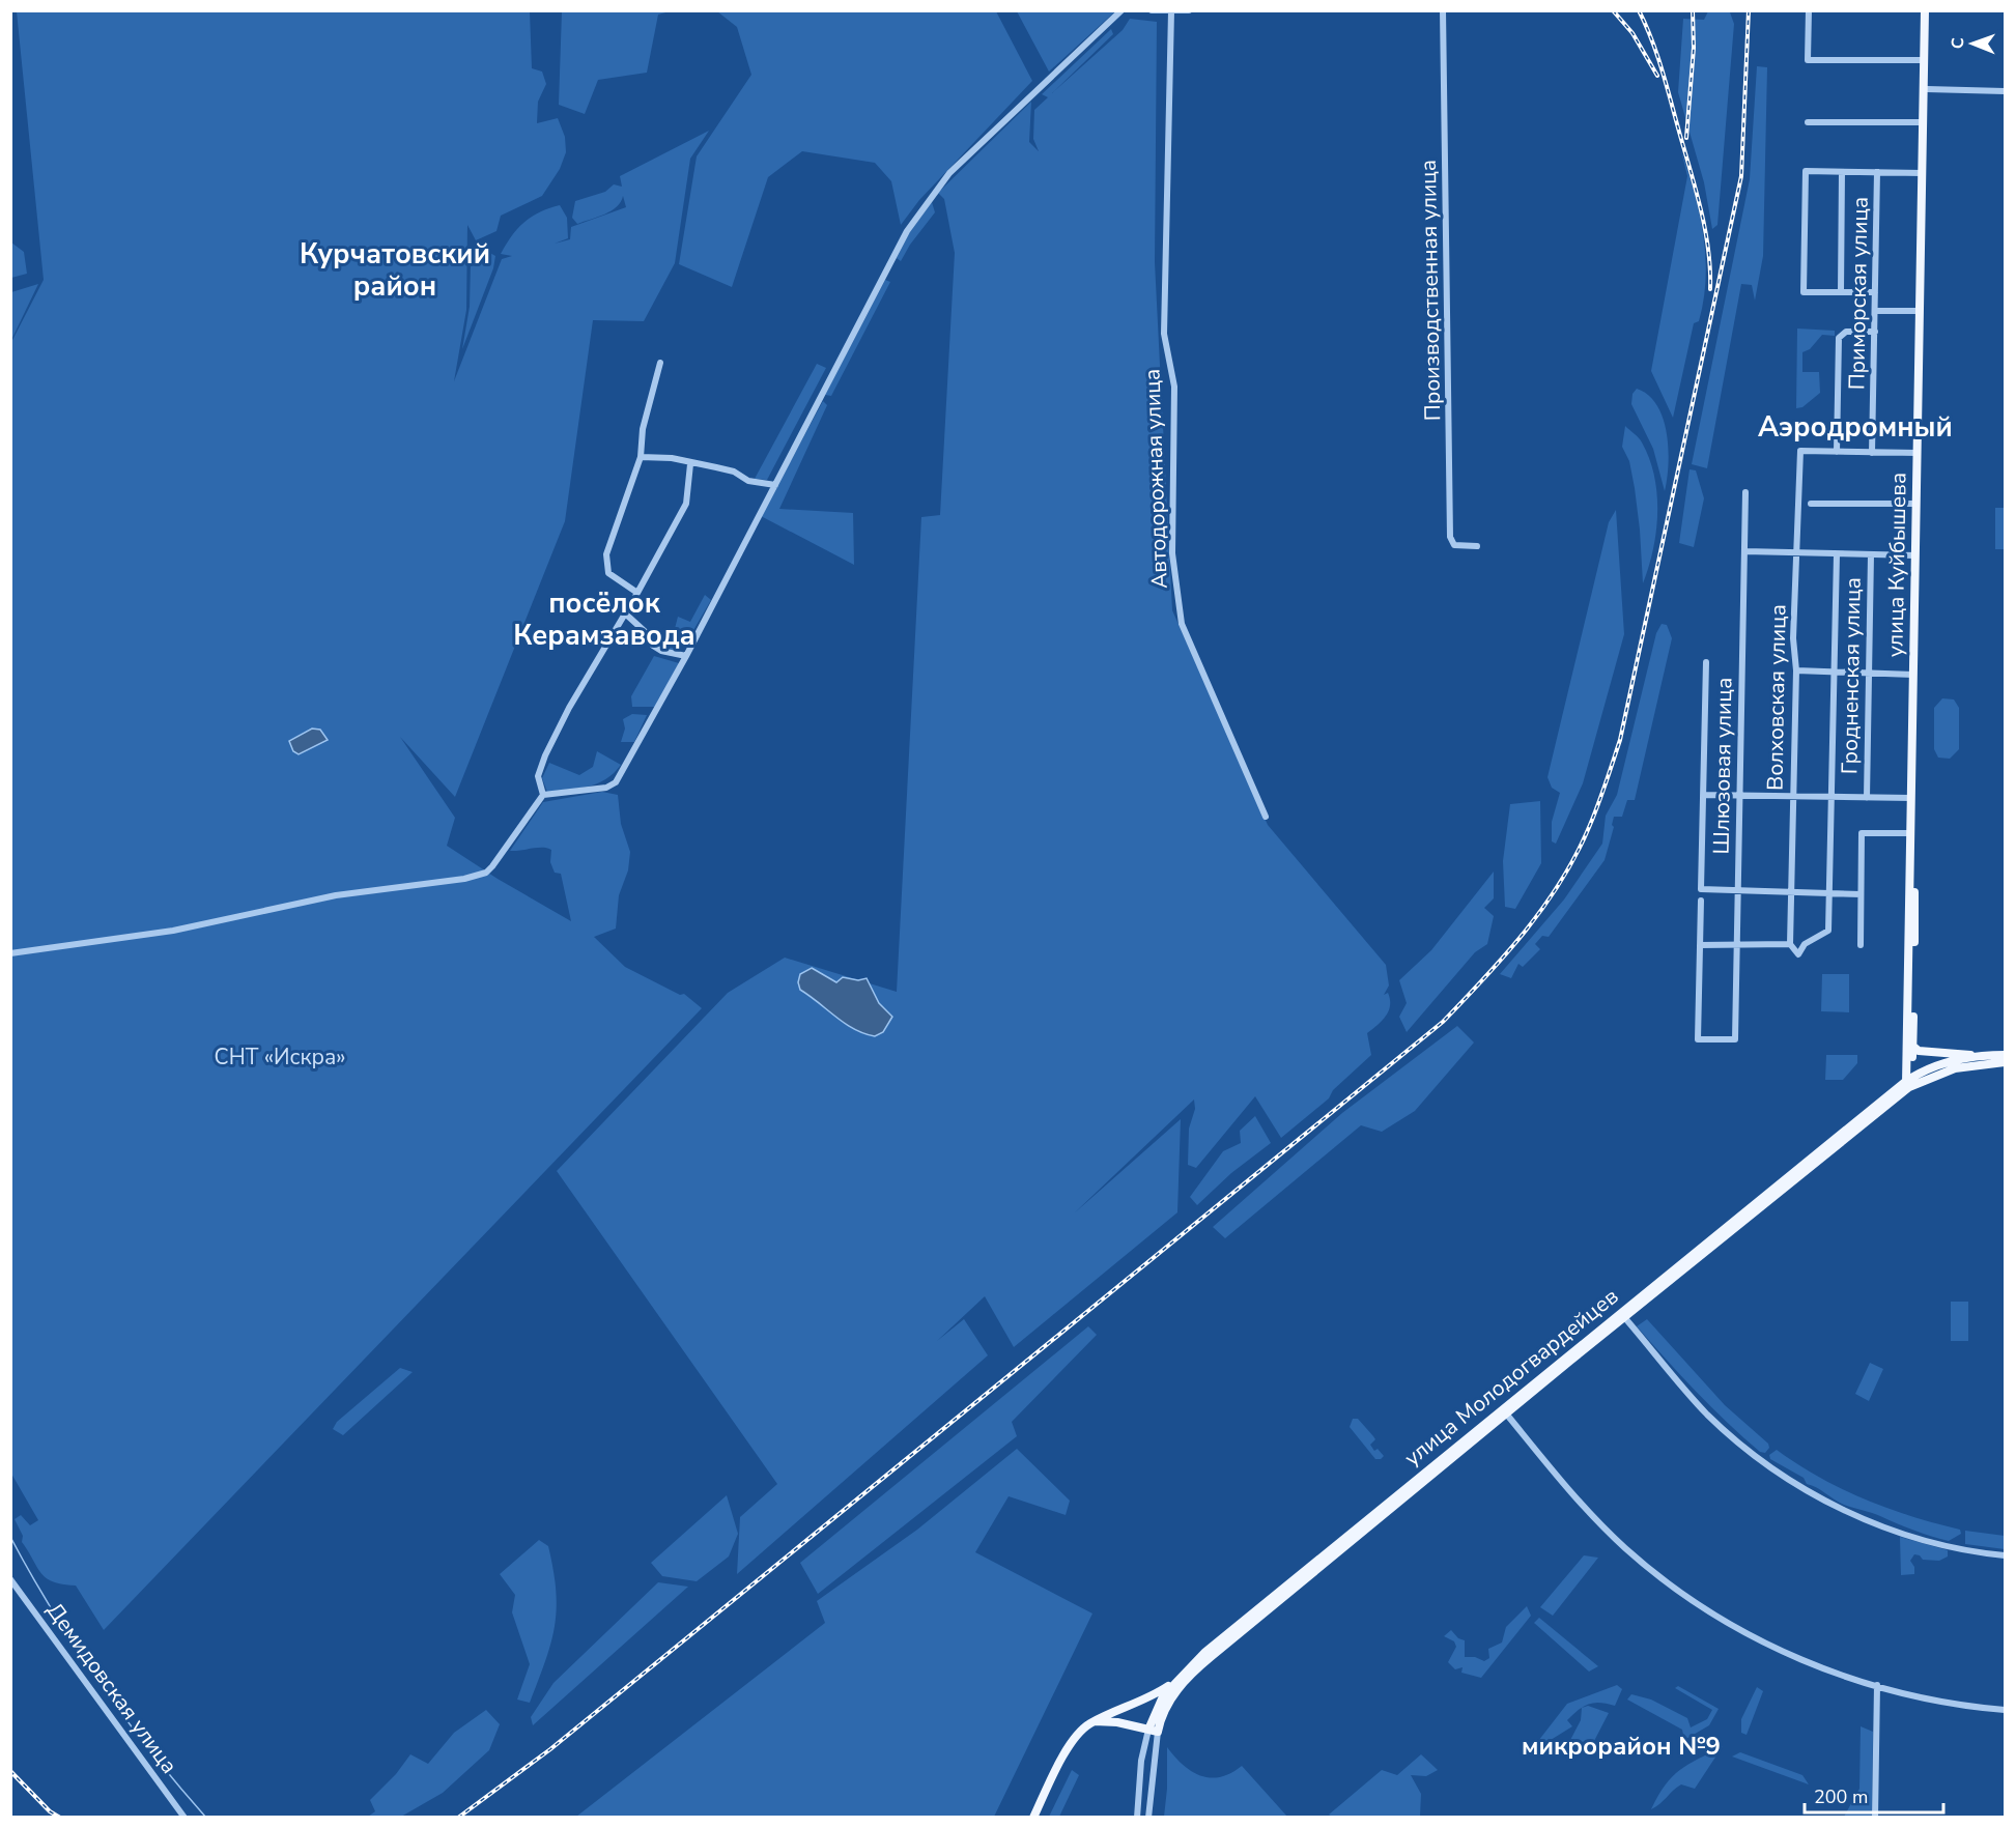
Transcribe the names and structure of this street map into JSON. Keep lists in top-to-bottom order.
{
  "streets": {
    "main road": ["улица Куйбышева", "улица Молодогвардейцев"],
    "street": [
      "Производственная улица",
      "Приморская улица",
      "Автодорожная улица",
      "Гродненская улица",
      "Волховская улица",
      "Шлюзовая улица",
      "Демидовская улица"
    ]
  },
  "crossings": [
    ["улица Куйбышева", "улица Молодогвардейцев"]
  ],
  "districts": [
    "Курчатовский район",
    "Аэродромный",
    "посёлок Керамзавода",
    "микрорайон №9"
  ],
  "parks": ["СНТ «Искра»"],
  "scale_bar": "200 m",
  "north": "left"
}
